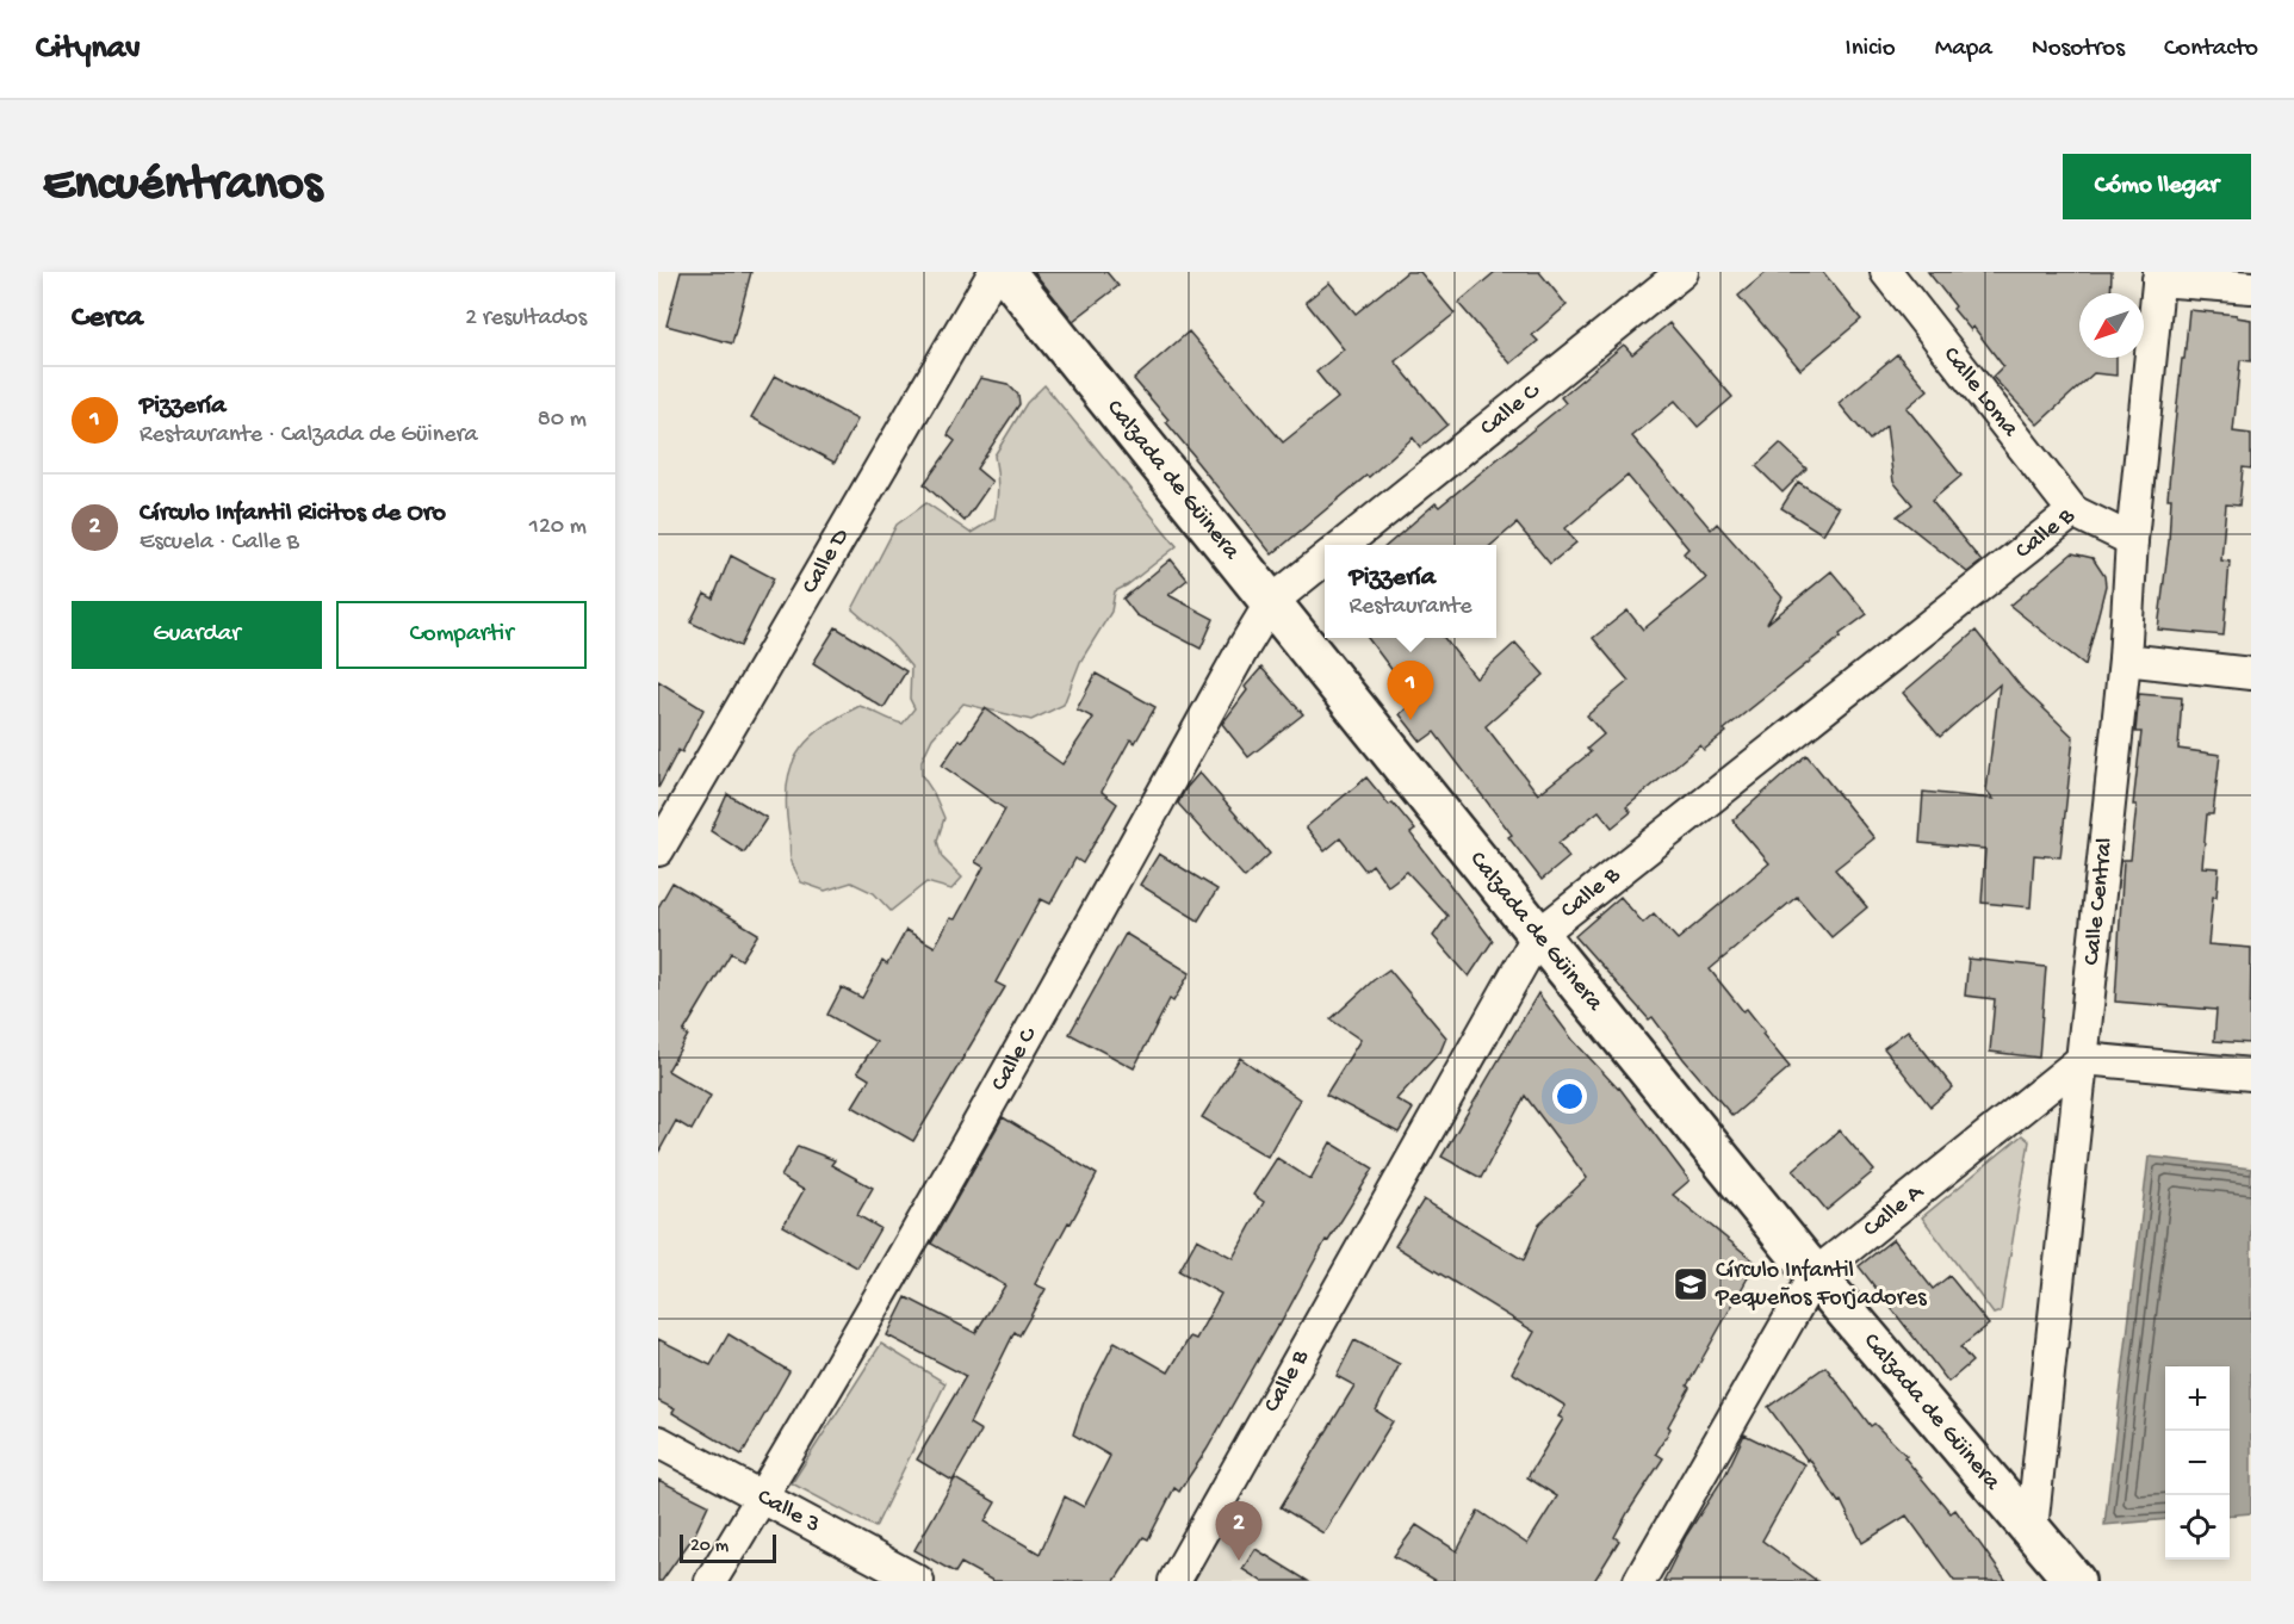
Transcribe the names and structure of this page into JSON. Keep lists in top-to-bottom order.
{
  "streets": {
    "main road": ["Calzada de Güinera"],
    "street": [
      "Calle Loma",
      "Calle C",
      "Calle B",
      "Calle D",
      "Calle Central",
      "Calle A",
      "Calle 3"
    ]
  },
  "crossings": [
    ["Calle Loma", "Calle B"],
    ["Calle C", "Calzada de Güinera"],
    ["Calle C", "Calle 3"],
    ["Calzada de Güinera", "Calle B"],
    ["Calzada de Güinera", "Calle Central"],
    ["Calzada de Güinera", "Calle A"],
    ["Calle B", "Calle Central"],
    ["Calle Central", "Calle A"]
  ],
  "places": {
    "school or university": ["Círculo Infantil Pequeños Forjadores"]
  },
  "scale_bar": "20 m",
  "north": "bottom left",
  "page": {
    "header": "Citynav",
    "nav": [
      "Inicio",
      "Mapa",
      "Nosotros",
      "Contacto"
    ],
    "buttons": [
      "Cómo llegar",
      ["Guardar", "Compartir"]
    ],
    "title": "Encuéntranos",
    "heading": ["Cerca", "2 resultados"],
    "list": [
      {
        "mark": "1",
        "name": "Pizzería",
        "note": "Restaurante · Calzada de Güinera",
        "value": "80 m"
      },
      {
        "mark": "2",
        "name": "Círculo Infantil Ricitos de Oro",
        "note": "Escuela · Calle B",
        "value": "120 m"
      }
    ],
    "popup": ["Pizzería", "Restaurante"],
    "pins": ["1", "2"],
    "map_buttons": ["+", "−"],
    "scale": "20 m"
  }
}
